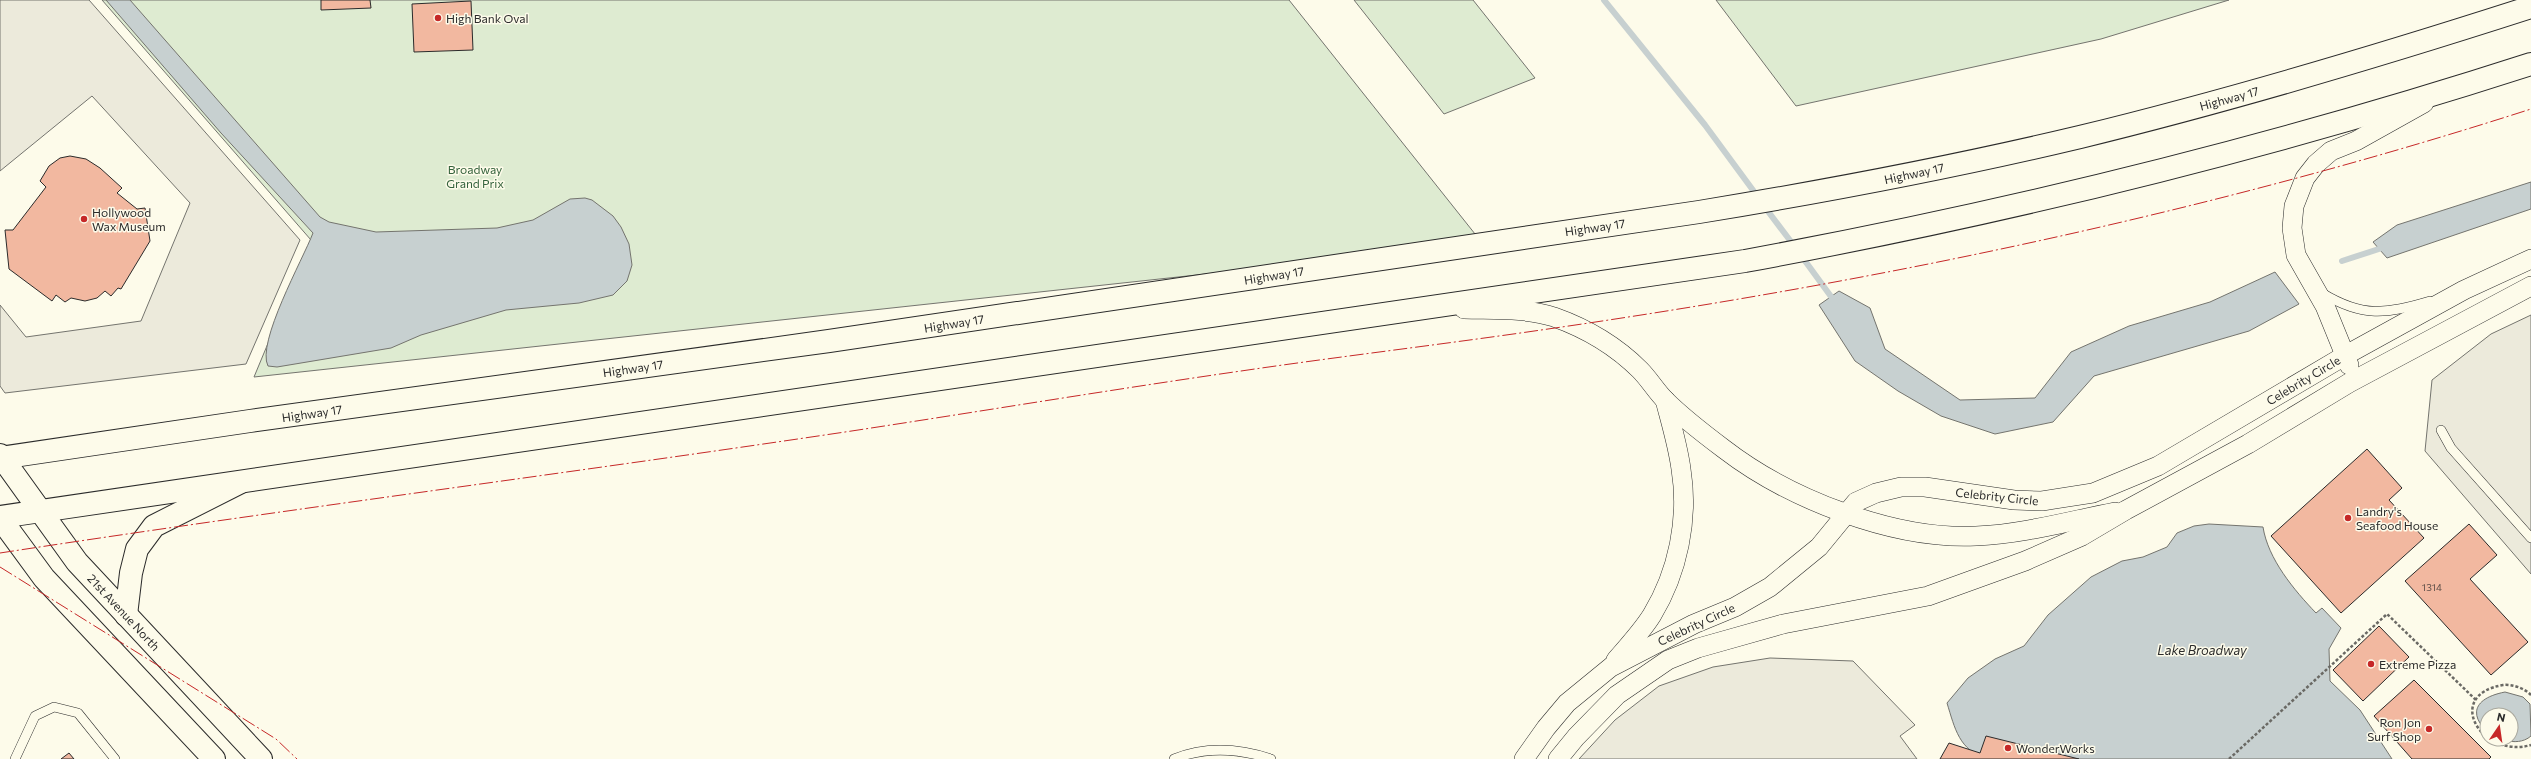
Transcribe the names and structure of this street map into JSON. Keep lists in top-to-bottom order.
{
  "streets": {
    "main road": ["Highway 17", "21st Avenue North"],
    "street": ["Celebrity Circle"]
  },
  "crossings": [
    ["Highway 17", "21st Avenue North"]
  ],
  "water": ["Lake Broadway"],
  "parks": ["Broadway Grand Prix"],
  "places": [
    "High Bank Oval",
    "Hollywood Wax Museum",
    "Landry's Seafood House",
    "Extreme Pizza",
    "Ron Jon Surf Shop",
    "WonderWorks"
  ],
  "house_numbers": ["1314"],
  "north": "top"
}
